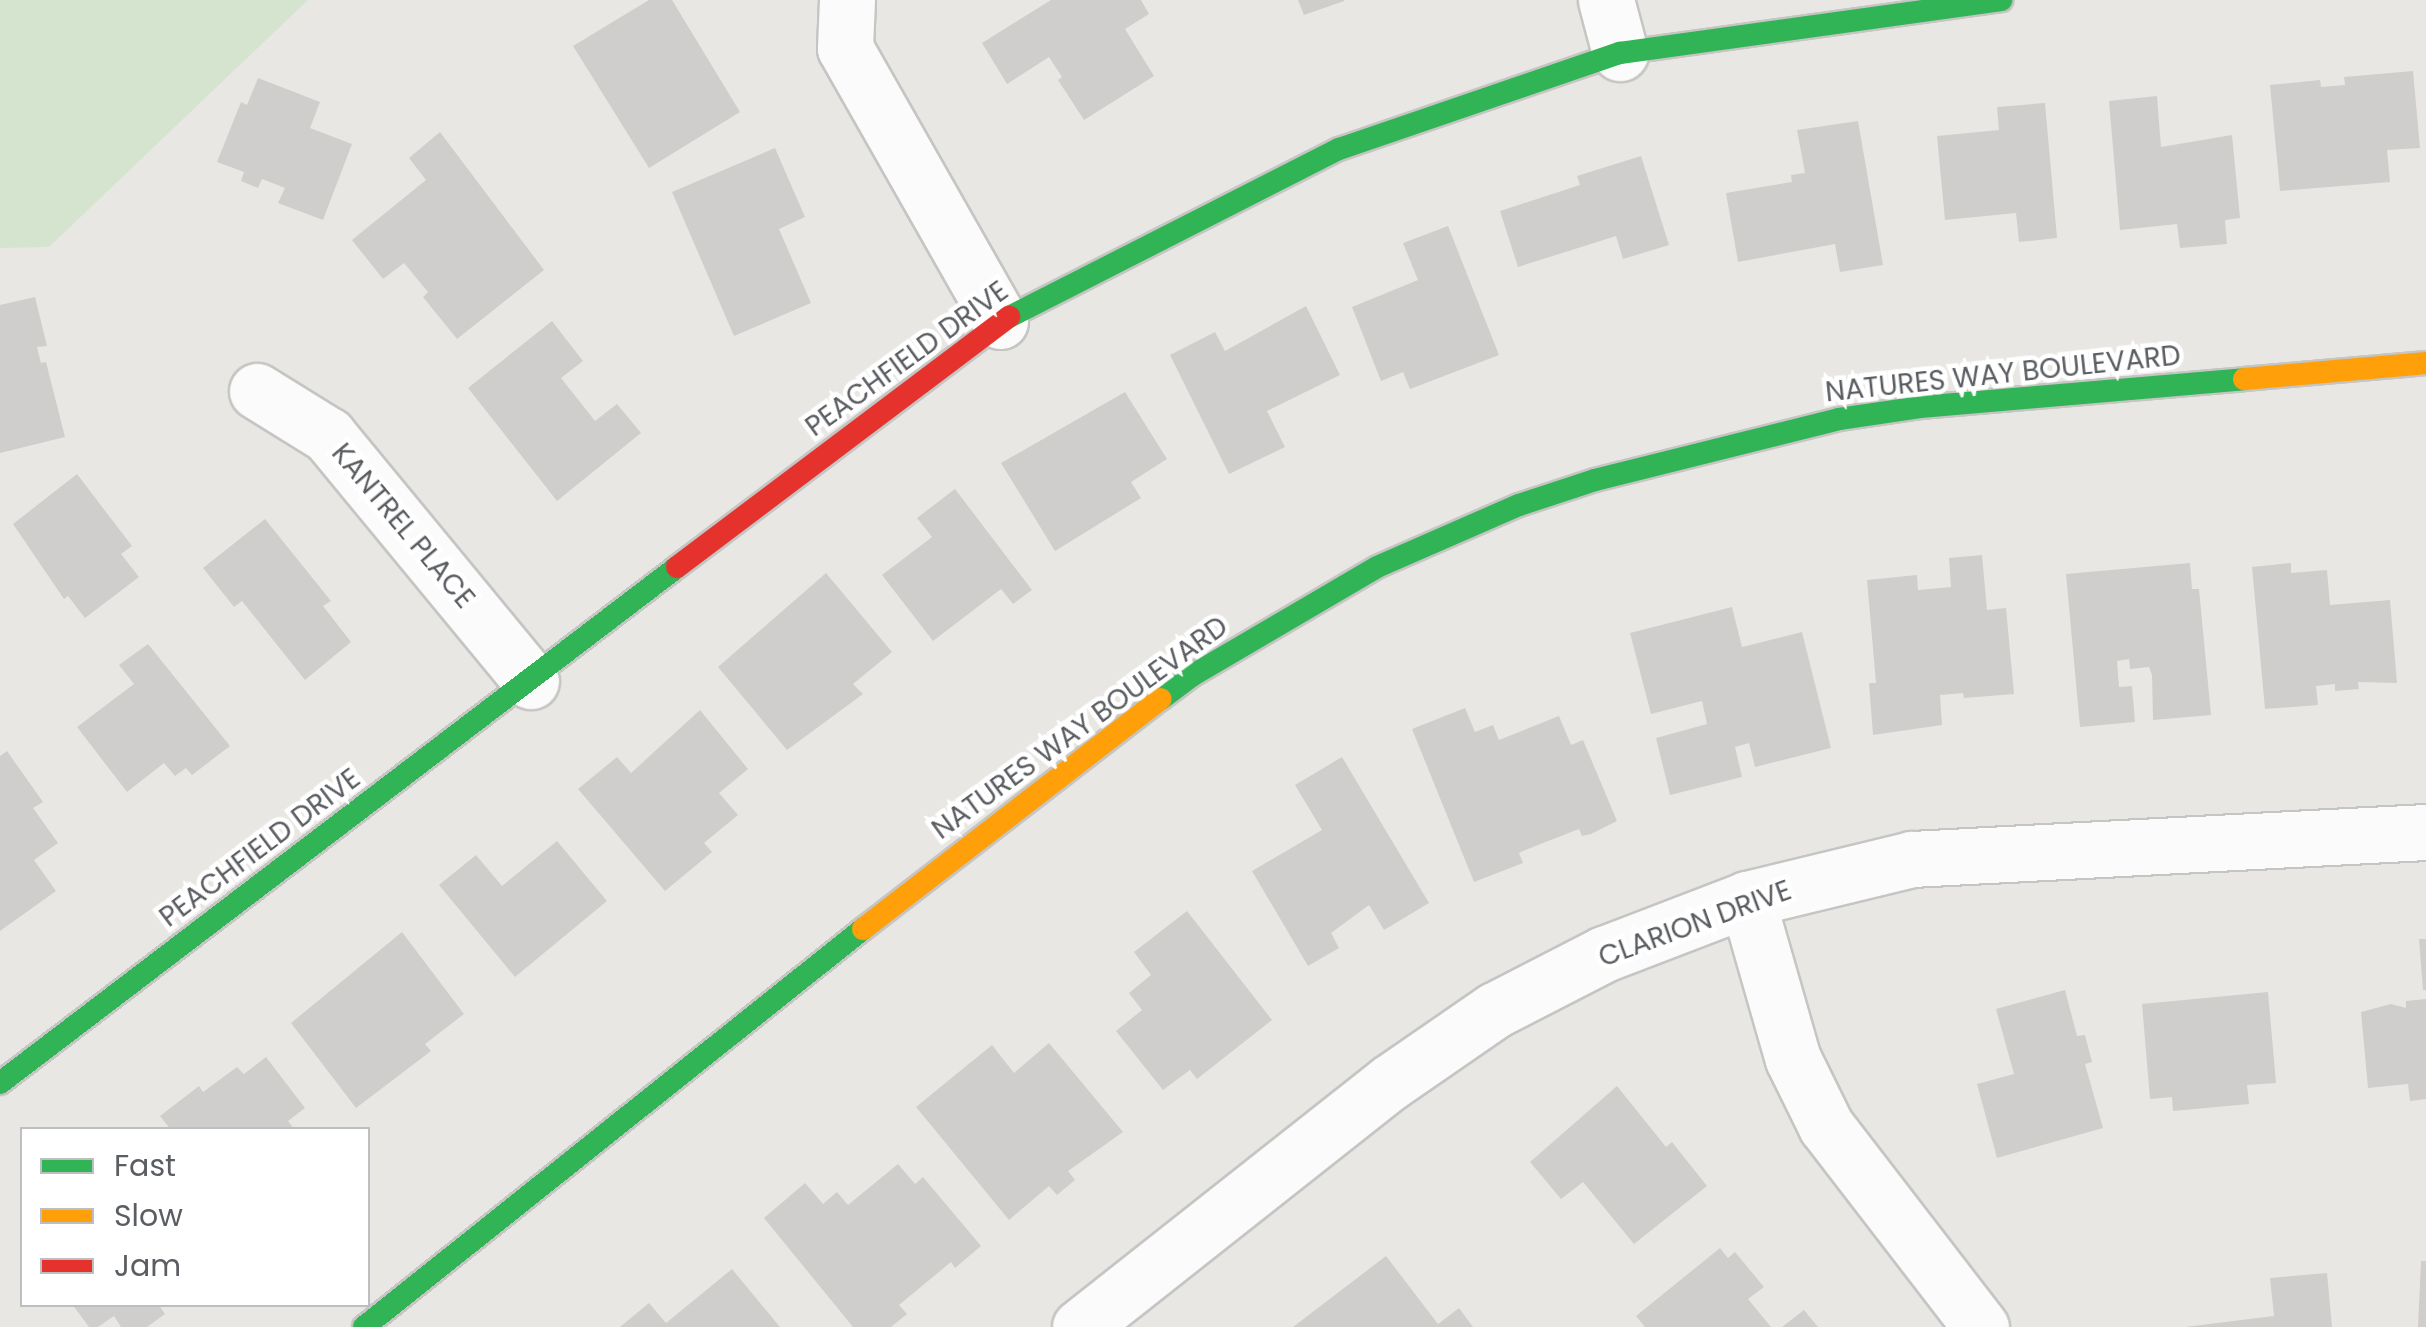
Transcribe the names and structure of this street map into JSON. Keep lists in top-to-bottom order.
{
  "streets": {
    "street": [
      "PEACHFIELD DRIVE",
      "NATURES WAY BOULEVARD",
      "KANTREL PLACE",
      "CLARION DRIVE"
    ]
  },
  "crossings": [
    ["PEACHFIELD DRIVE", "KANTREL PLACE"]
  ],
  "legend": ["Fast", "Slow", "Jam"]
}
